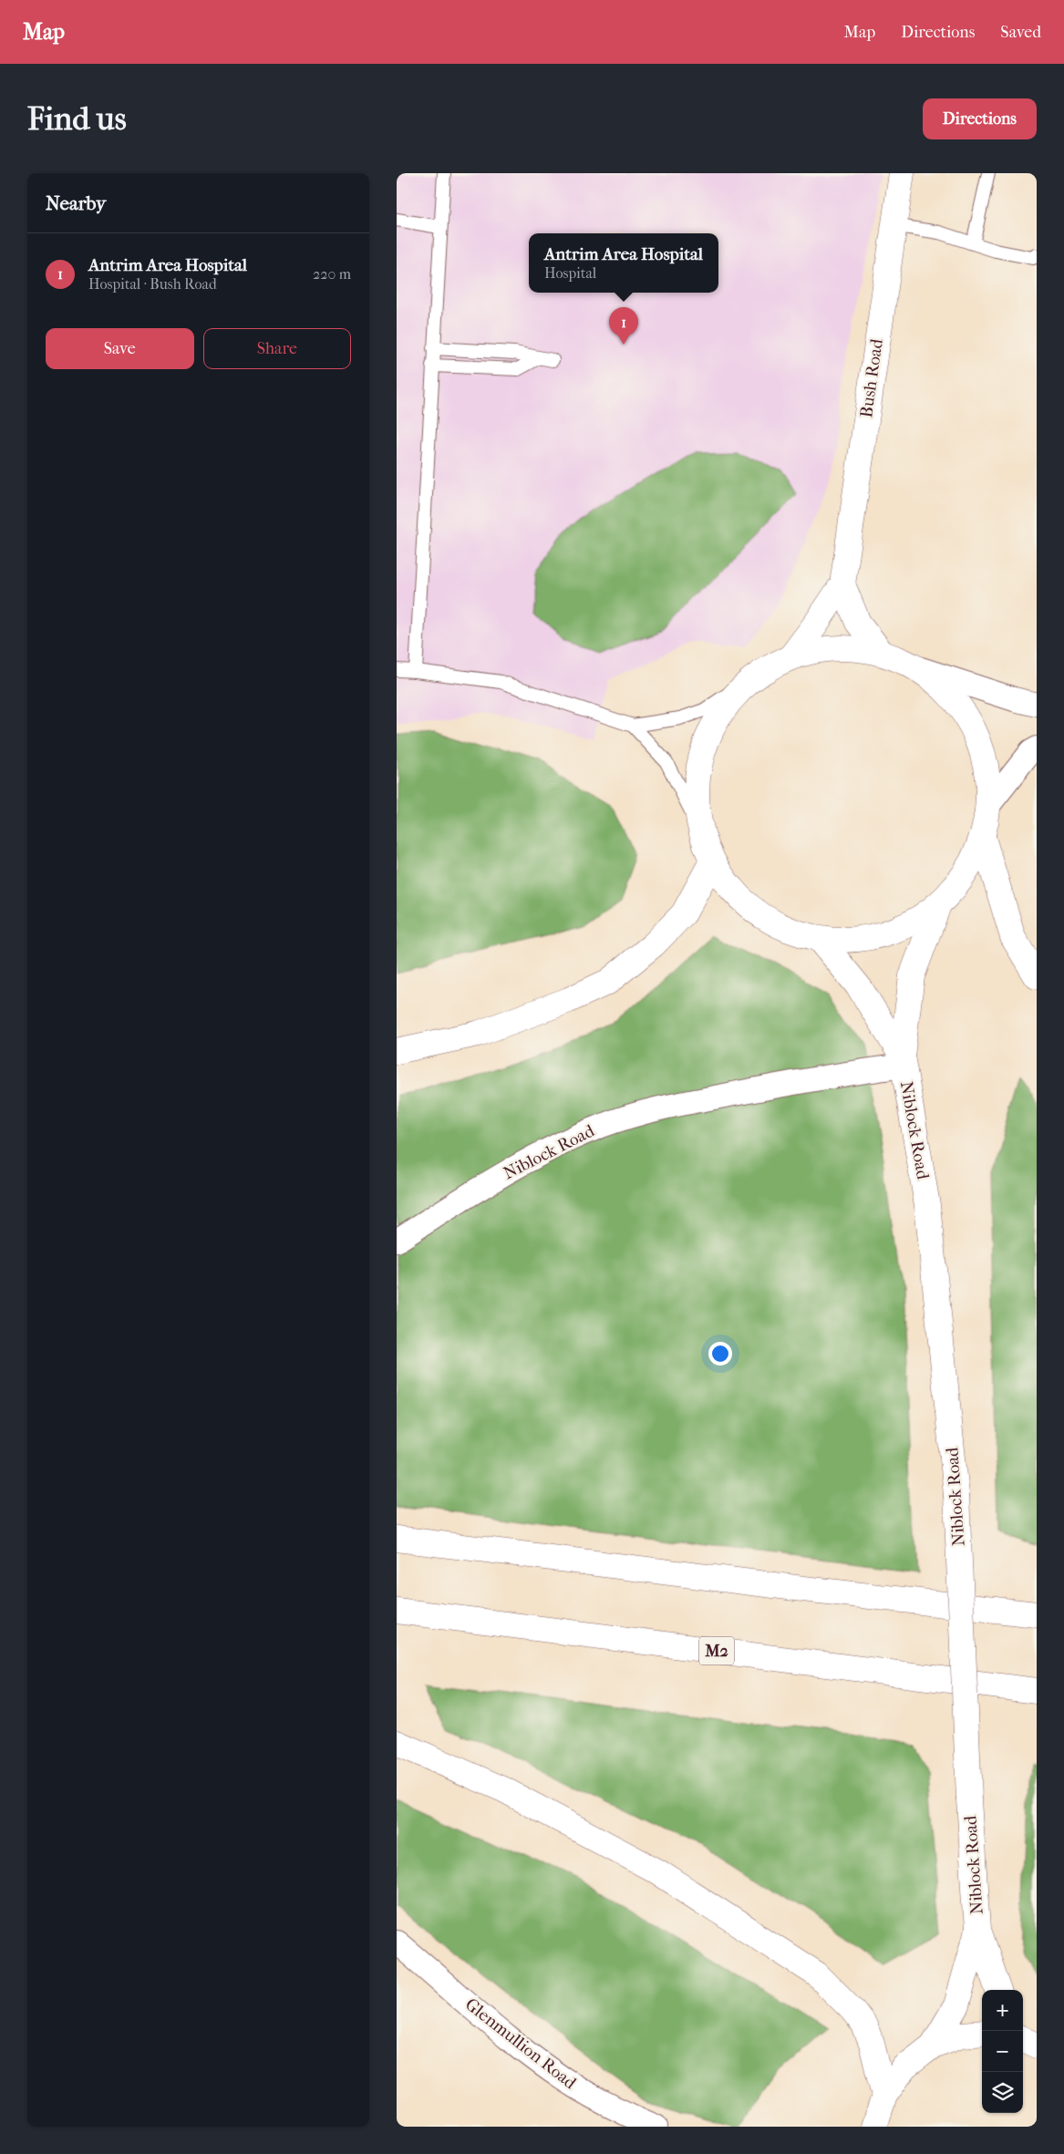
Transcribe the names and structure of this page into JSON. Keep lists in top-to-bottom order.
{
  "streets": {
    "main road": ["Bush Road", "Niblock Road", "M2"],
    "street": ["Glenmullion Road"]
  },
  "page": {
    "header": "Map",
    "nav": ["Map", "Directions", "Saved"],
    "buttons": [
      "Directions",
      ["Save", "Share"]
    ],
    "title": "Find us",
    "heading": "Nearby",
    "list": [
      {
        "mark": "1",
        "name": "Antrim Area Hospital",
        "note": "Hospital · Bush Road",
        "value": "220 m"
      }
    ],
    "popup": ["Antrim Area Hospital", "Hospital"],
    "pins": "1",
    "map_buttons": ["+", "−"]
  }
}
